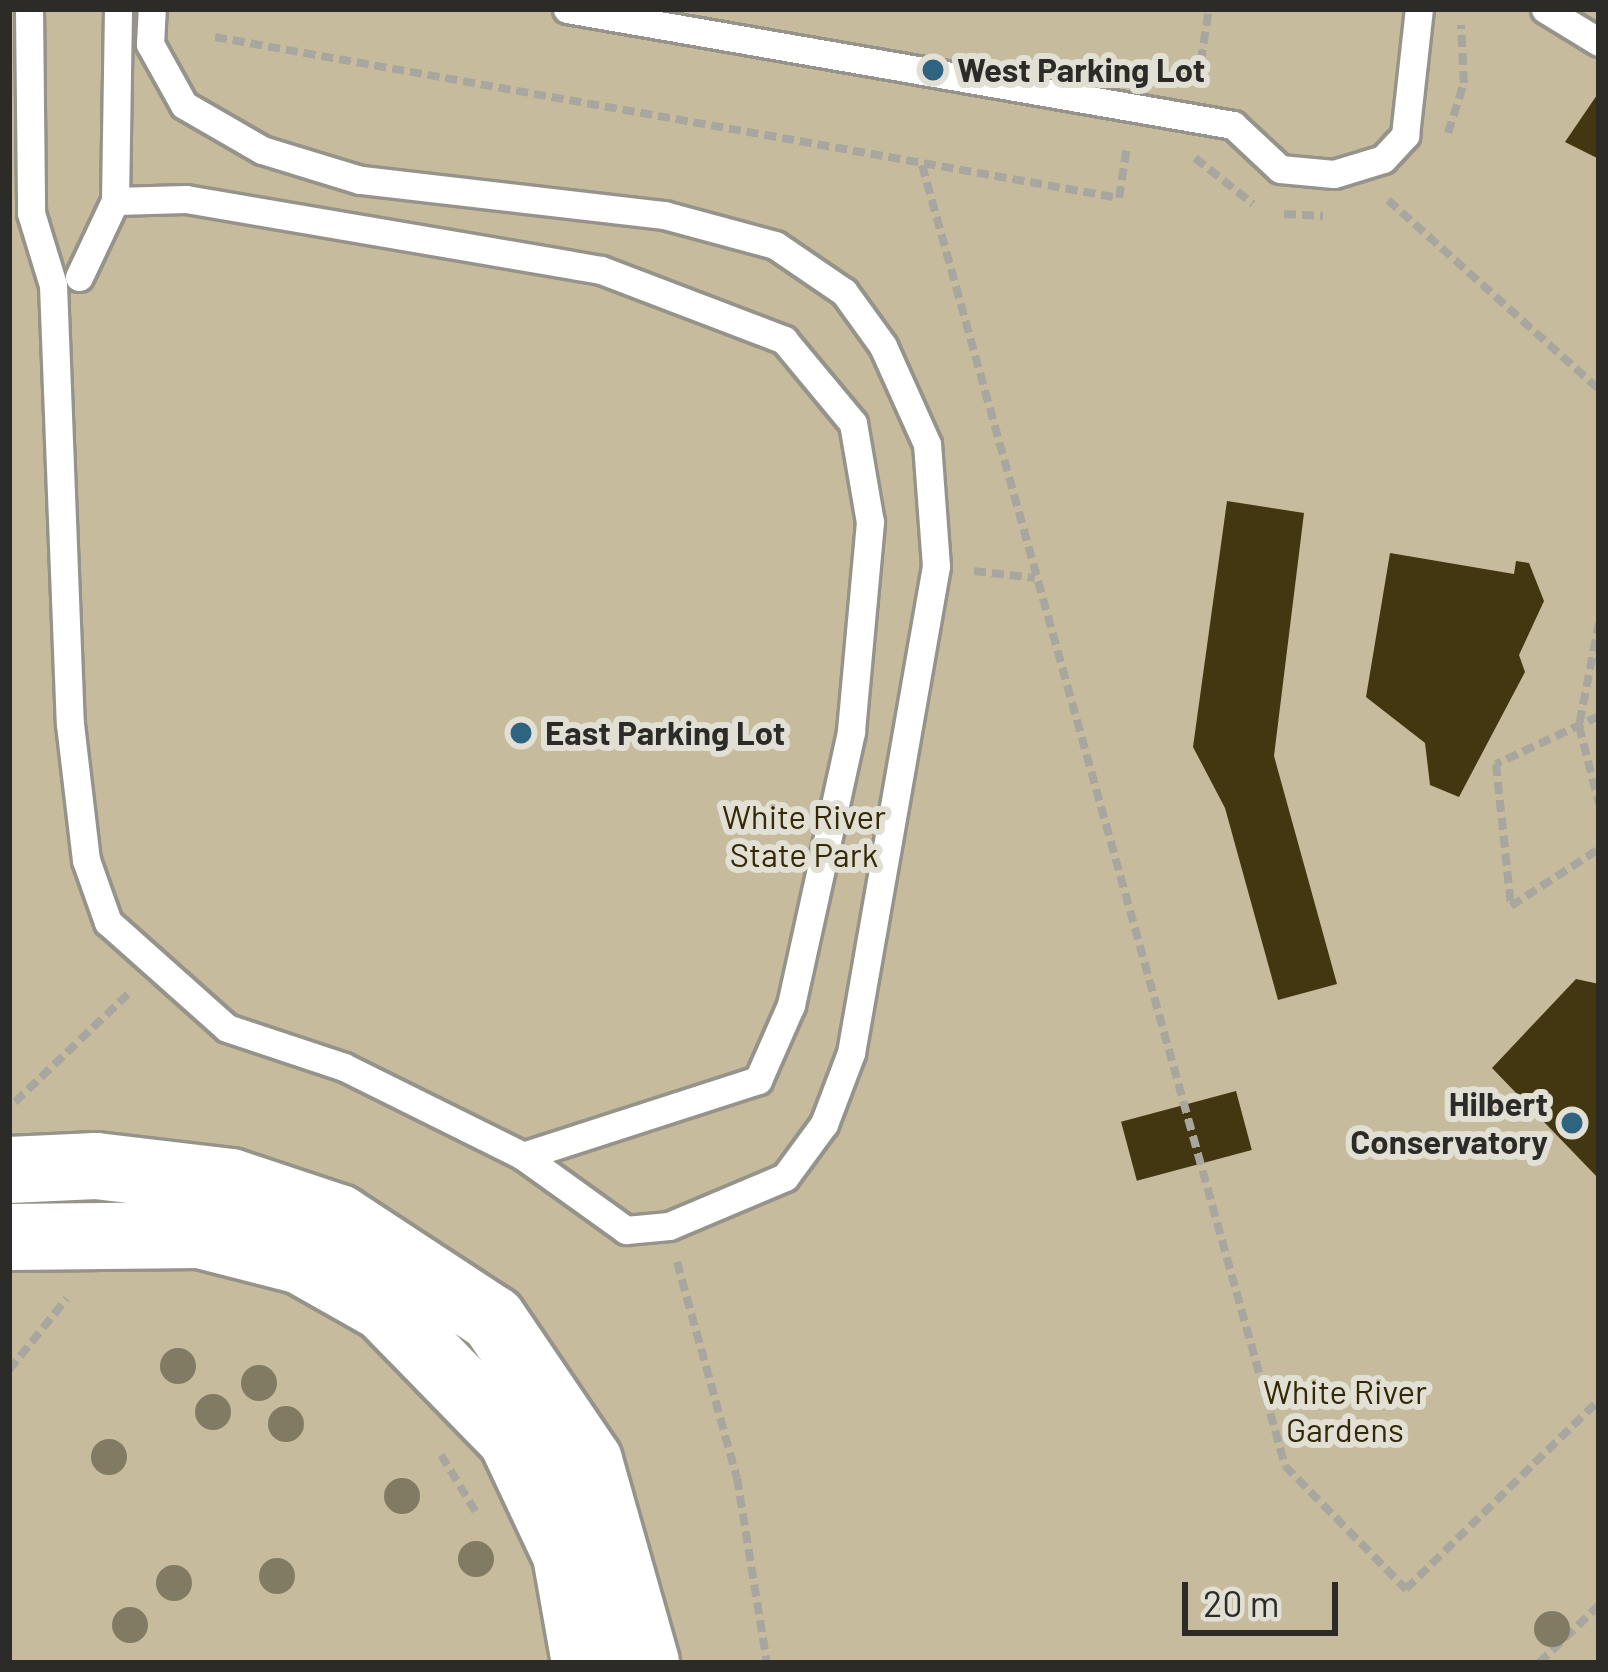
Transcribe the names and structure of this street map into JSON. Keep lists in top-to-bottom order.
{
  "parks": ["White River State Park", "White River Gardens"],
  "places": ["West Parking Lot", "East Parking Lot", "Hilbert Conservatory"],
  "scale_bar": "20 m"
}
